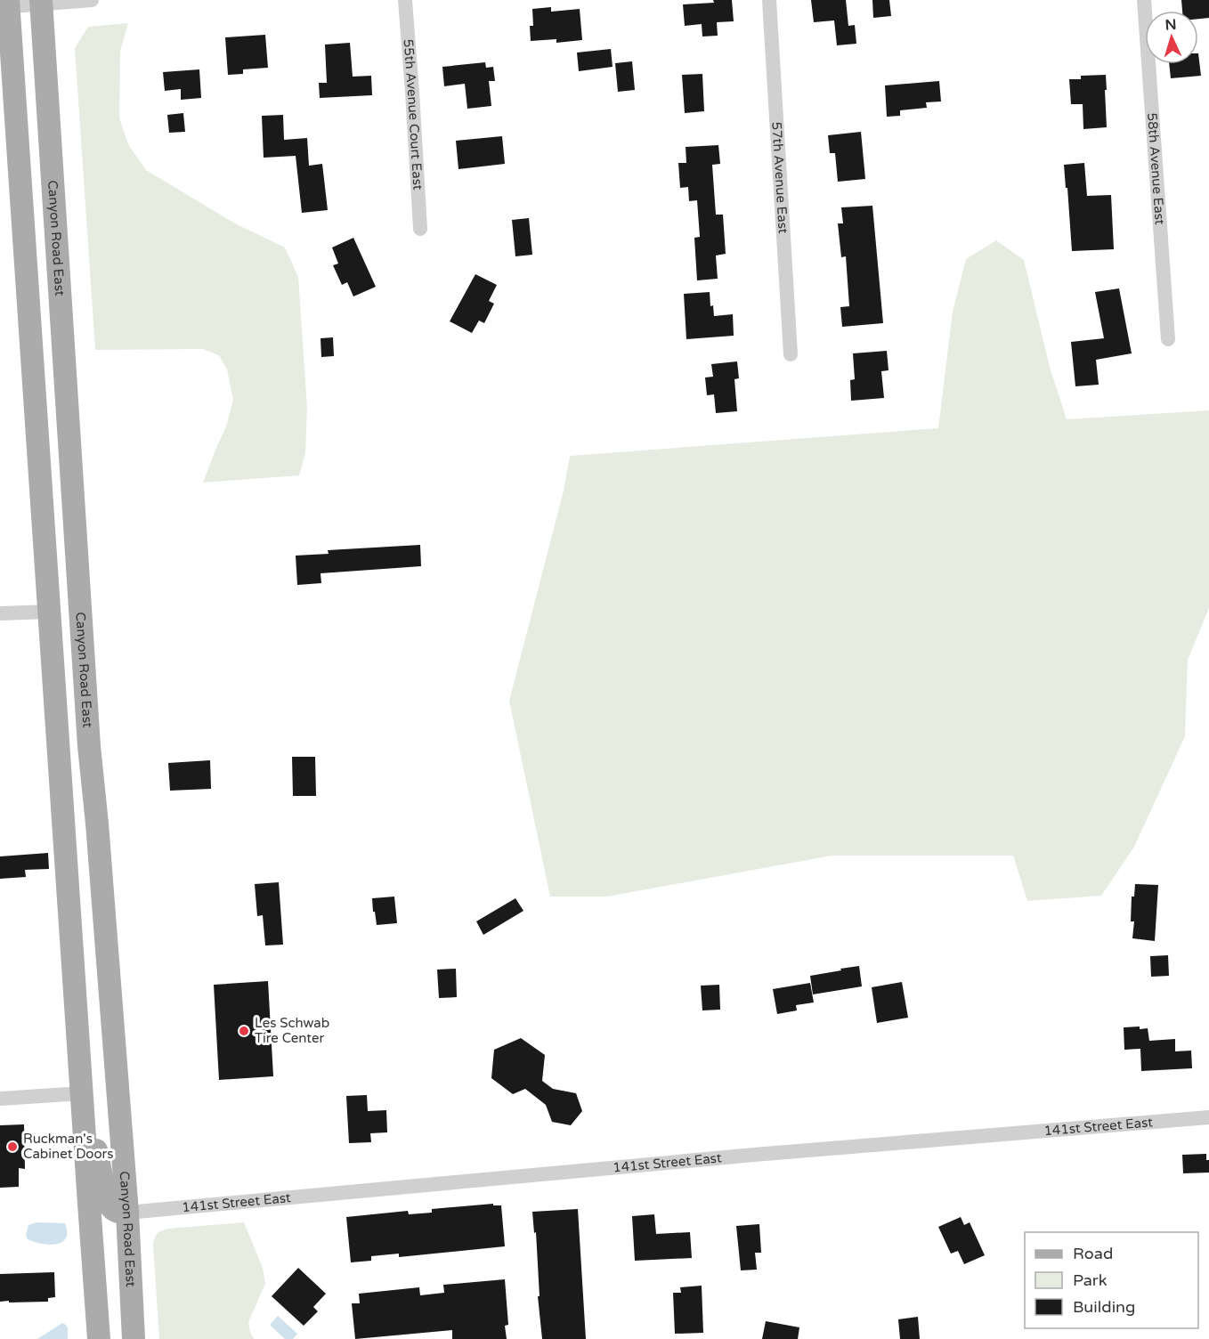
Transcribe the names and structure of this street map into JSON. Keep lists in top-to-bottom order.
{
  "streets": {
    "main road": ["Canyon Road East"],
    "street": [
      "55th Avenue Court East",
      "58th Avenue East",
      "57th Avenue East",
      "141st Street East"
    ]
  },
  "crossings": [
    ["Canyon Road East", "141st Street East"]
  ],
  "places": ["Les Schwab Tire Center", "Ruckman's Cabinet Doors"],
  "legend": ["Road", "Park", "Building"],
  "north": "top"
}
